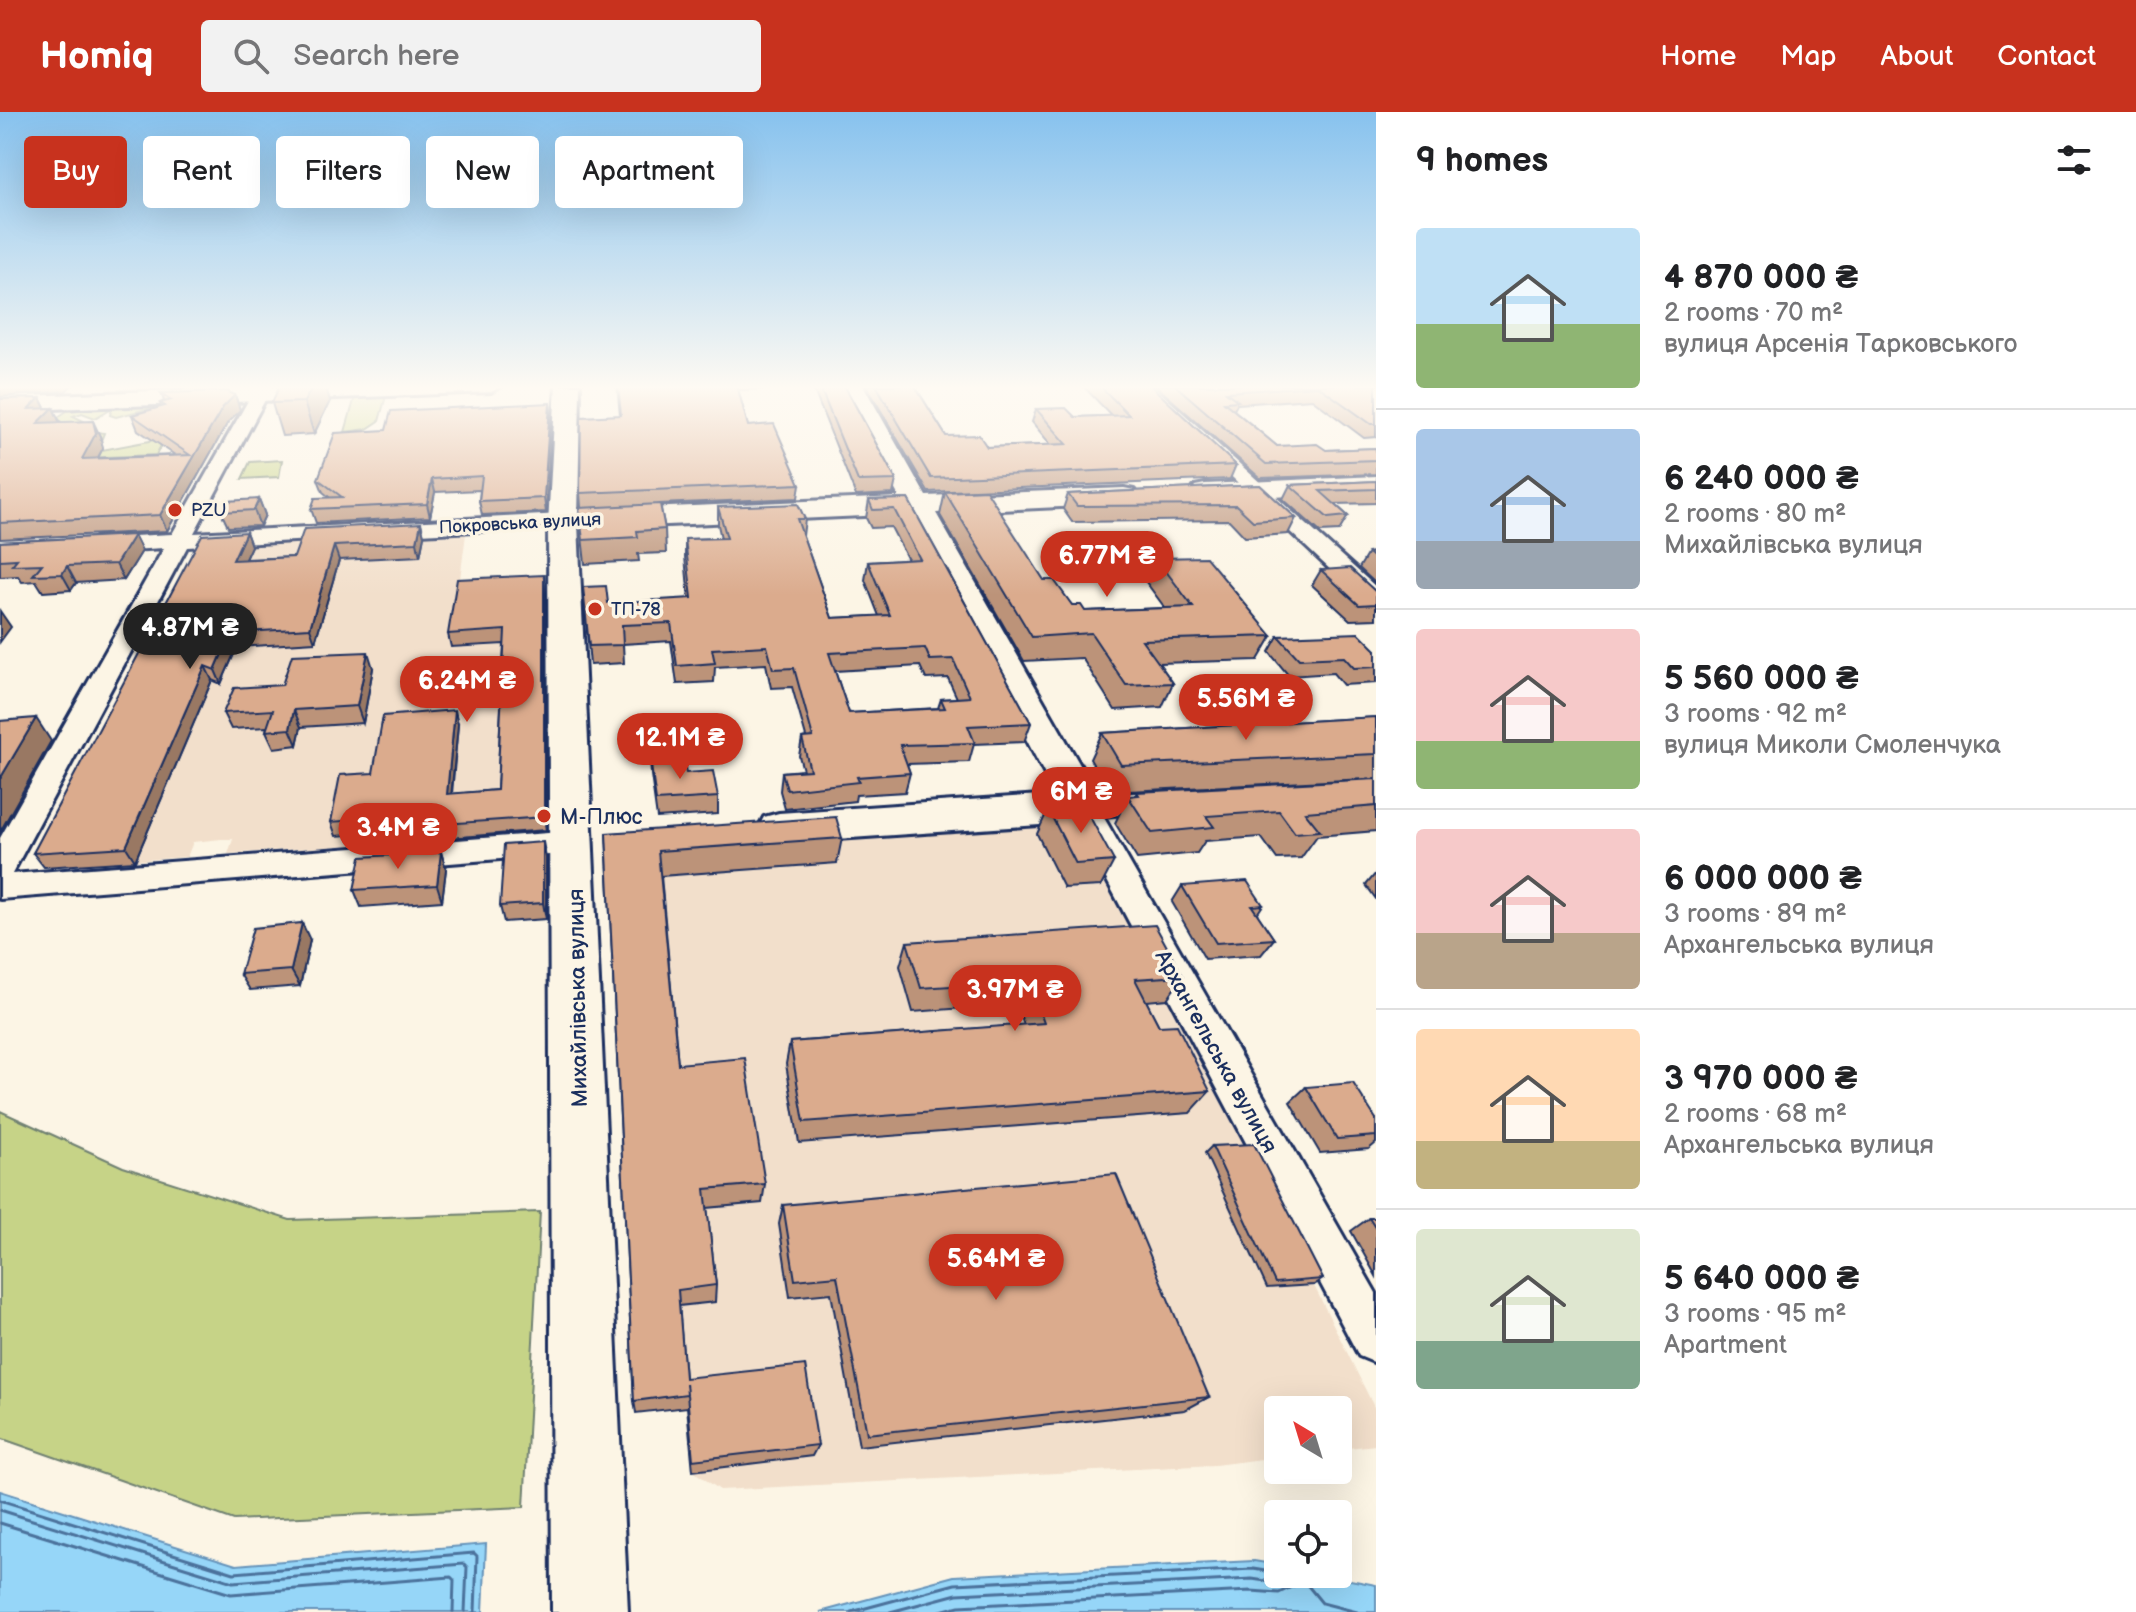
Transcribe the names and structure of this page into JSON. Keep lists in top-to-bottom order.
{
  "streets": {
    "street": ["Покровська вулиця", "Михайлівська вулиця", "Архангельська вулиця"]
  },
  "crossings": [
    ["Покровська вулиця", "Михайлівська вулиця"],
    ["Покровська вулиця", "Архангельська вулиця"]
  ],
  "places": ["PZU", "ТП-78", "М-Плюс"],
  "north": "top left",
  "page": {
    "header": "Homiq",
    "search": "Search here",
    "nav": [
      "Home",
      "Map",
      "About",
      "Contact"
    ],
    "heading": "9 homes",
    "chip": [
      "Buy",
      "Rent",
      "Filters",
      "New",
      "Apartment"
    ],
    "list": [
      {
        "name": "4 870 000 ₴",
        "note": "2 rooms · 70 m² · вулиця Арсенія Тарковського"
      },
      {
        "name": "6 240 000 ₴",
        "note": "2 rooms · 80 m² · Михайлівська вулиця"
      },
      {
        "name": "5 560 000 ₴",
        "note": "3 rooms · 92 m² · вулиця Миколи Смоленчука"
      },
      {
        "name": "6 000 000 ₴",
        "note": "3 rooms · 89 m² · Архангельська вулиця"
      },
      {
        "name": "3 970 000 ₴",
        "note": "2 rooms · 68 m² · Архангельська вулиця"
      },
      {
        "name": "5 640 000 ₴",
        "note": "3 rooms · 95 m² · Apartment"
      }
    ],
    "price": [
      "6.77M ₴",
      "4.87M ₴",
      "6.24M ₴",
      "5.56M ₴",
      "12.1M ₴",
      "6M ₴",
      "3.4M ₴",
      "3.97M ₴",
      "5.64M ₴"
    ]
  }
}
